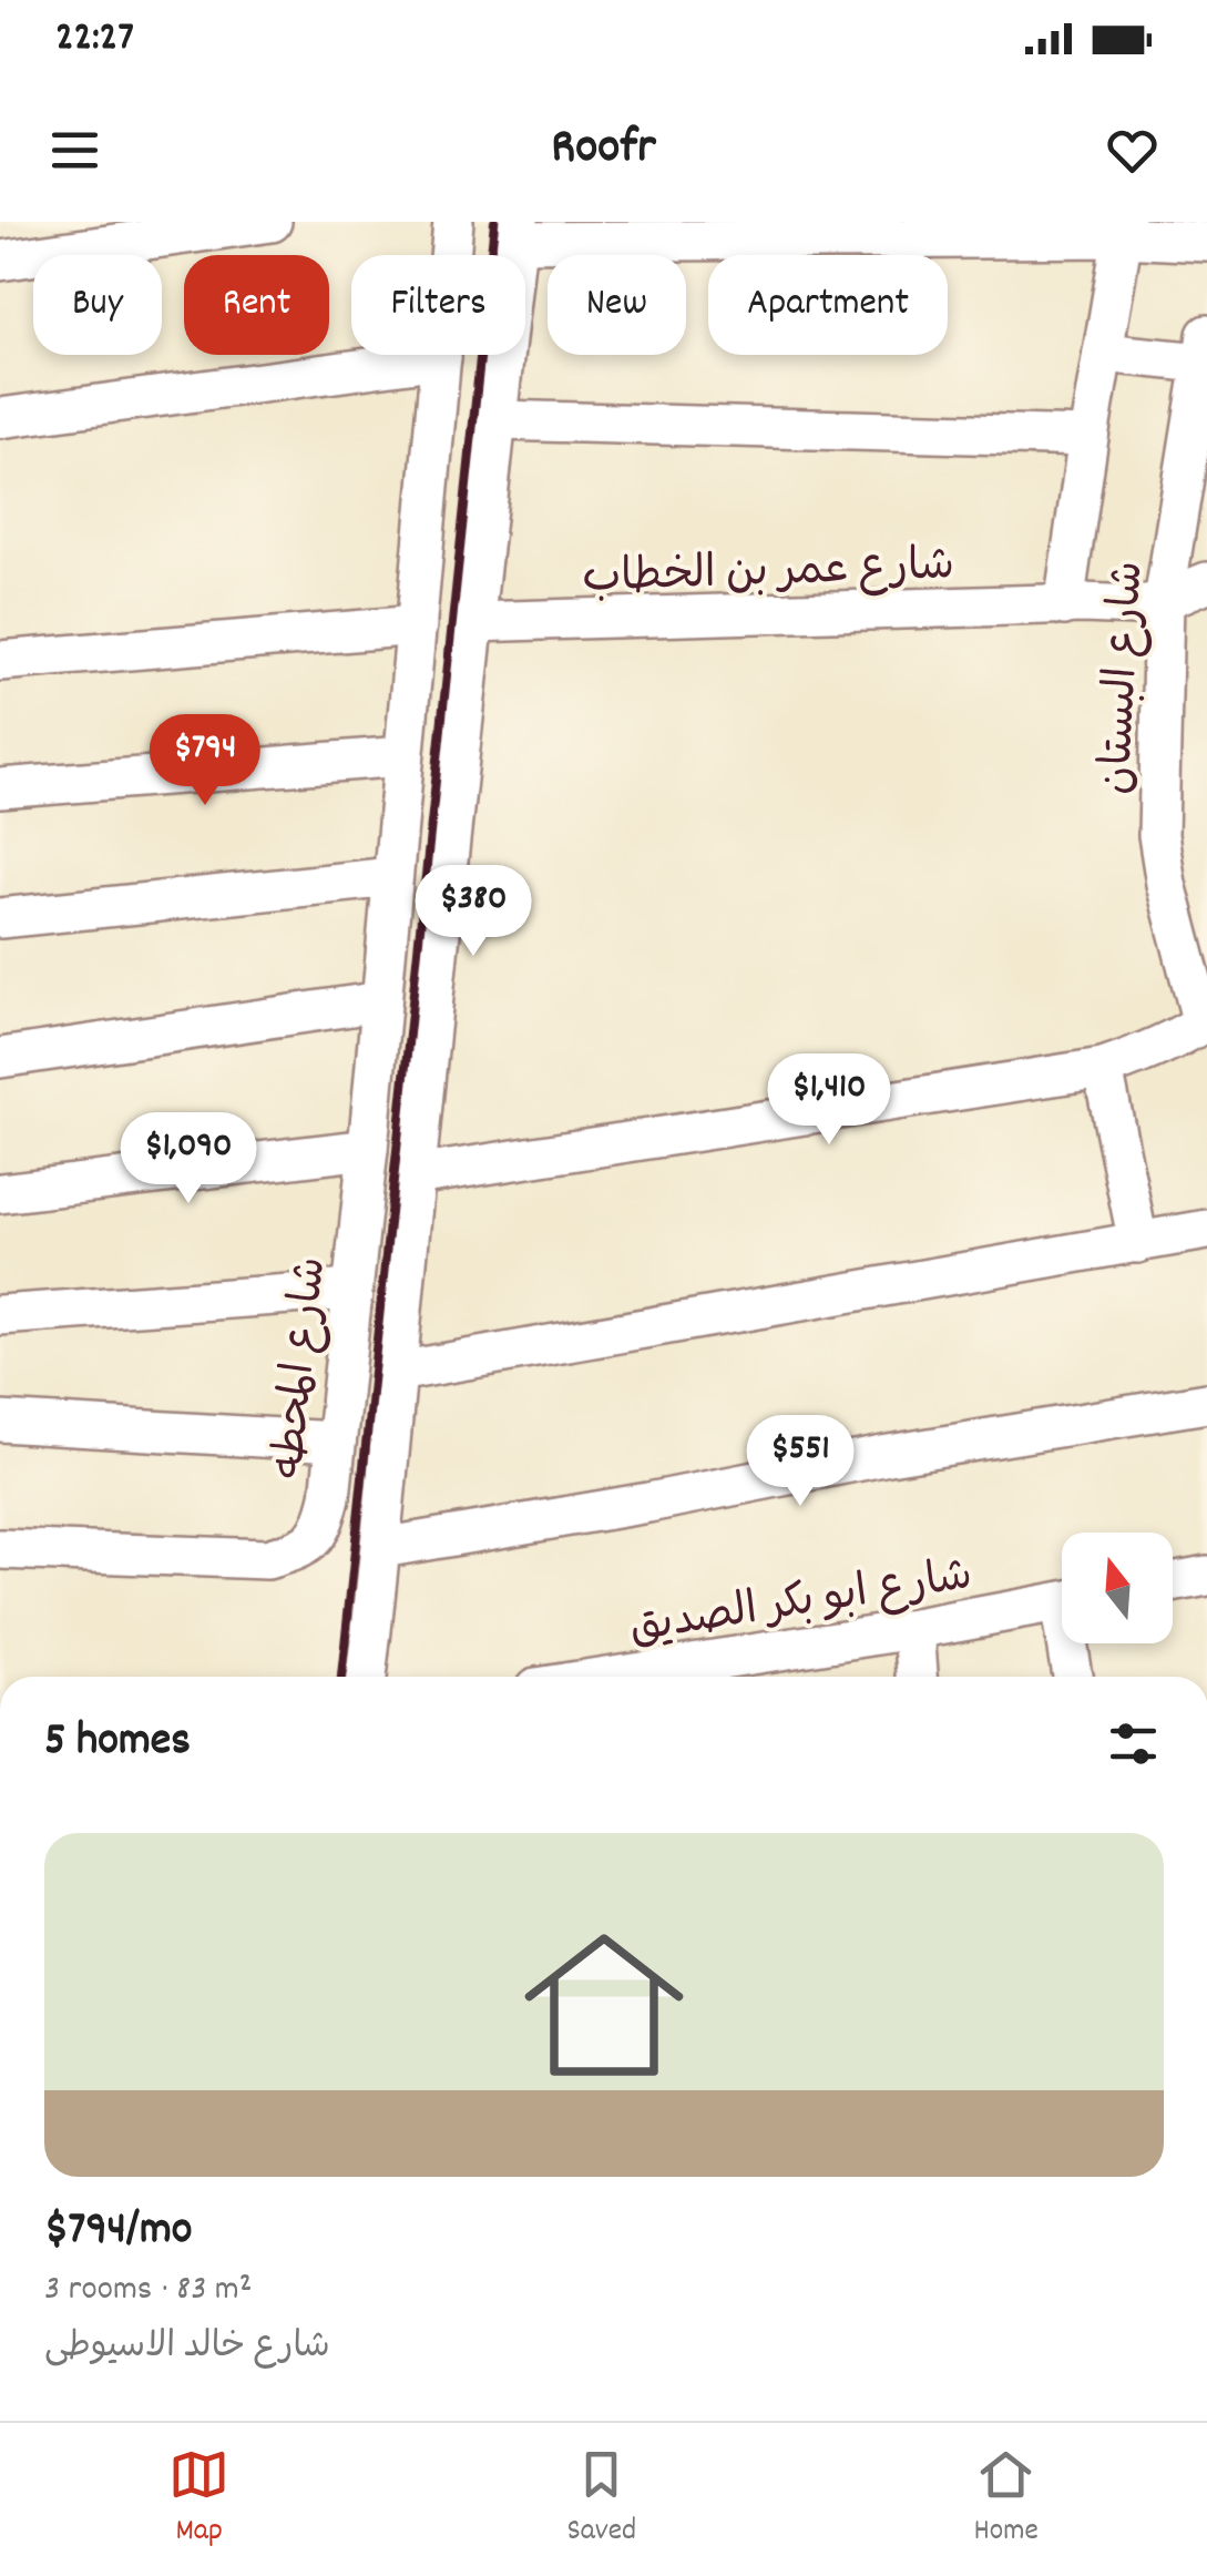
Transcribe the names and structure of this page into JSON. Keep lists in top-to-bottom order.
{
  "streets": {
    "street": [
      "شارع عمر بن الخطاب",
      "شارع البستان",
      "شارع المحطه",
      "شارع ابو بكر الصديق"
    ]
  },
  "crossings": [
    ["شارع عمر بن الخطاب", "شارع البستان"]
  ],
  "north": "top",
  "page": {
    "status": "22:27",
    "header": "Roofr",
    "chip": [
      "Buy",
      "Rent",
      "Filters",
      "New",
      "Apartment"
    ],
    "price": [
      "$794",
      "$380",
      "$1,410",
      "$1,090",
      "$551"
    ],
    "heading": "5 homes",
    "list": [
      {
        "name": "$794/mo",
        "note": "3 rooms · 83 m² · شارع خالد الاسيوطى"
      }
    ],
    "tabs": ["Map", "Saved", "Home"]
  }
}
